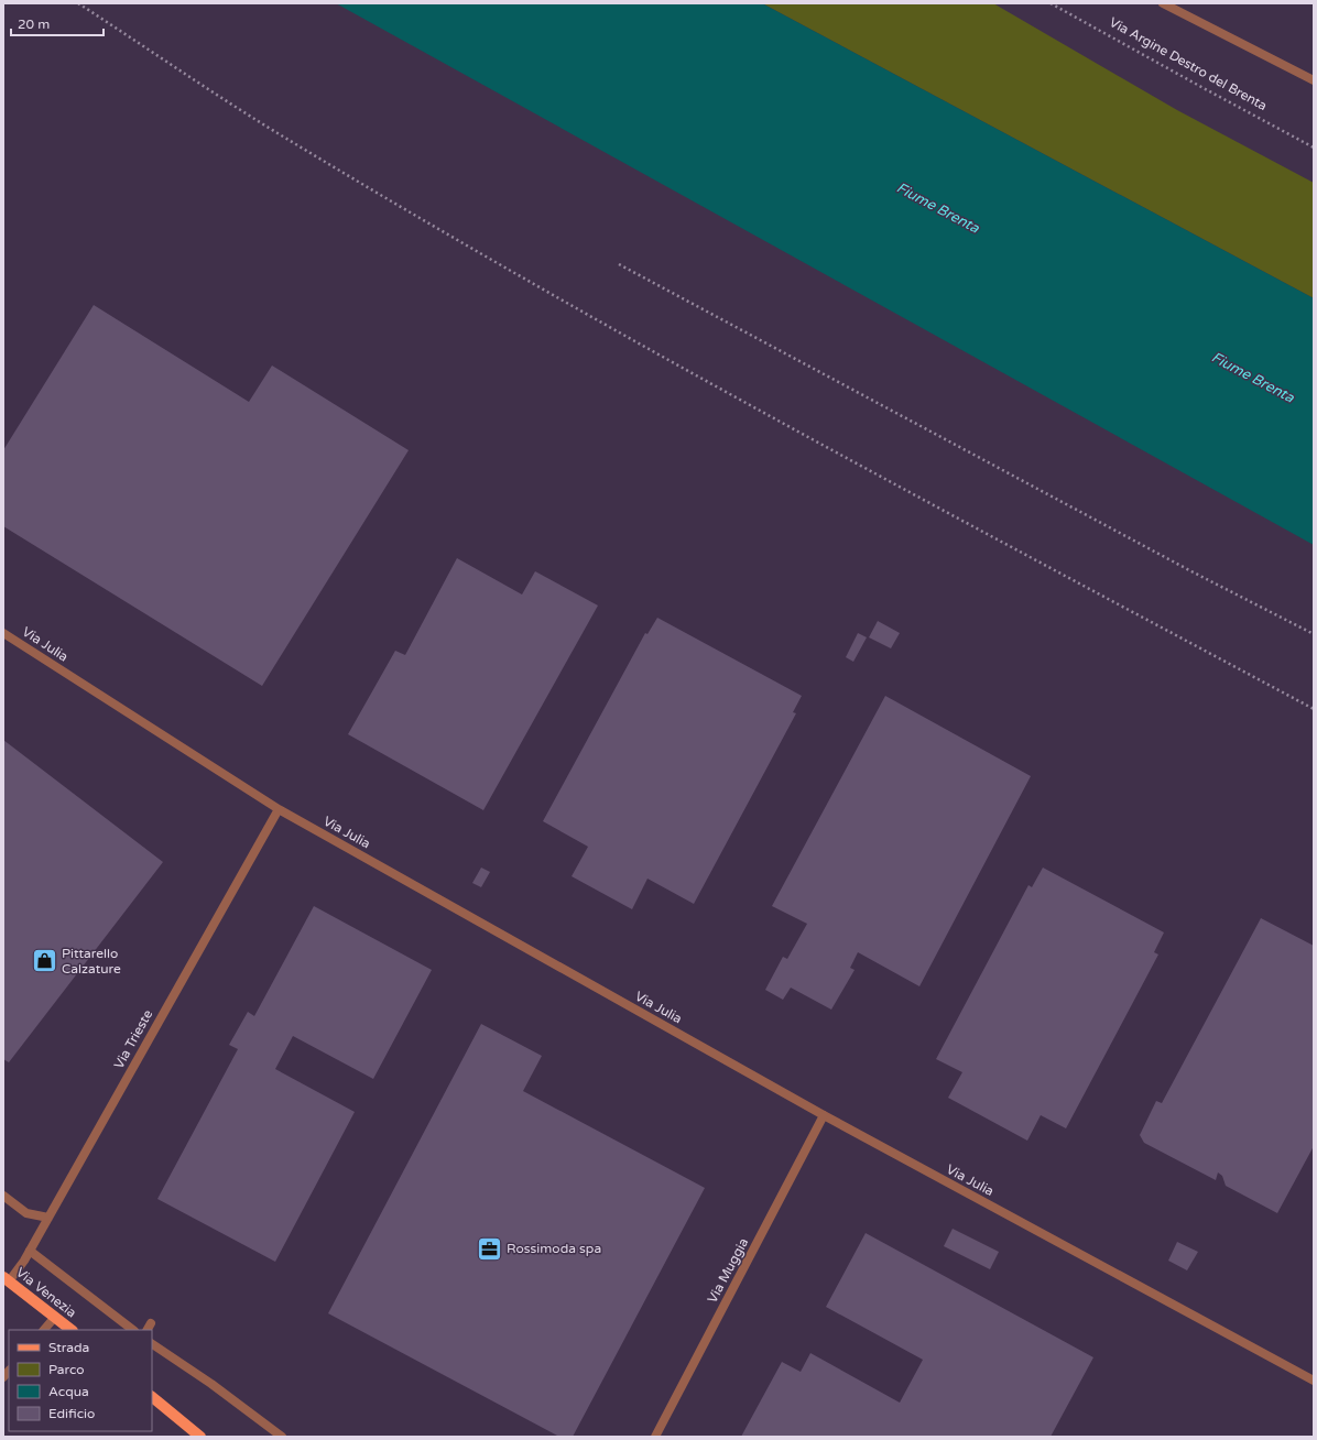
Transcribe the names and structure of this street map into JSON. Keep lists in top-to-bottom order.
{
  "streets": {
    "main road": ["Via Venezia"],
    "street": ["Via Julia", "Via Trieste", "Via Muggia"],
    "path": ["Via Argine Destro del Brenta"]
  },
  "crossings": [
    ["Via Julia", "Via Trieste"],
    ["Via Julia", "Via Muggia"],
    ["Via Trieste", "Via Venezia"]
  ],
  "water": ["Fiume Brenta"],
  "places": {
    "shop": ["Pittarello Calzature"],
    "office": ["Rossimoda spa"]
  },
  "legend": [
    "Strada",
    "Parco",
    "Acqua",
    "Edificio"
  ],
  "scale_bar": "20 m"
}
